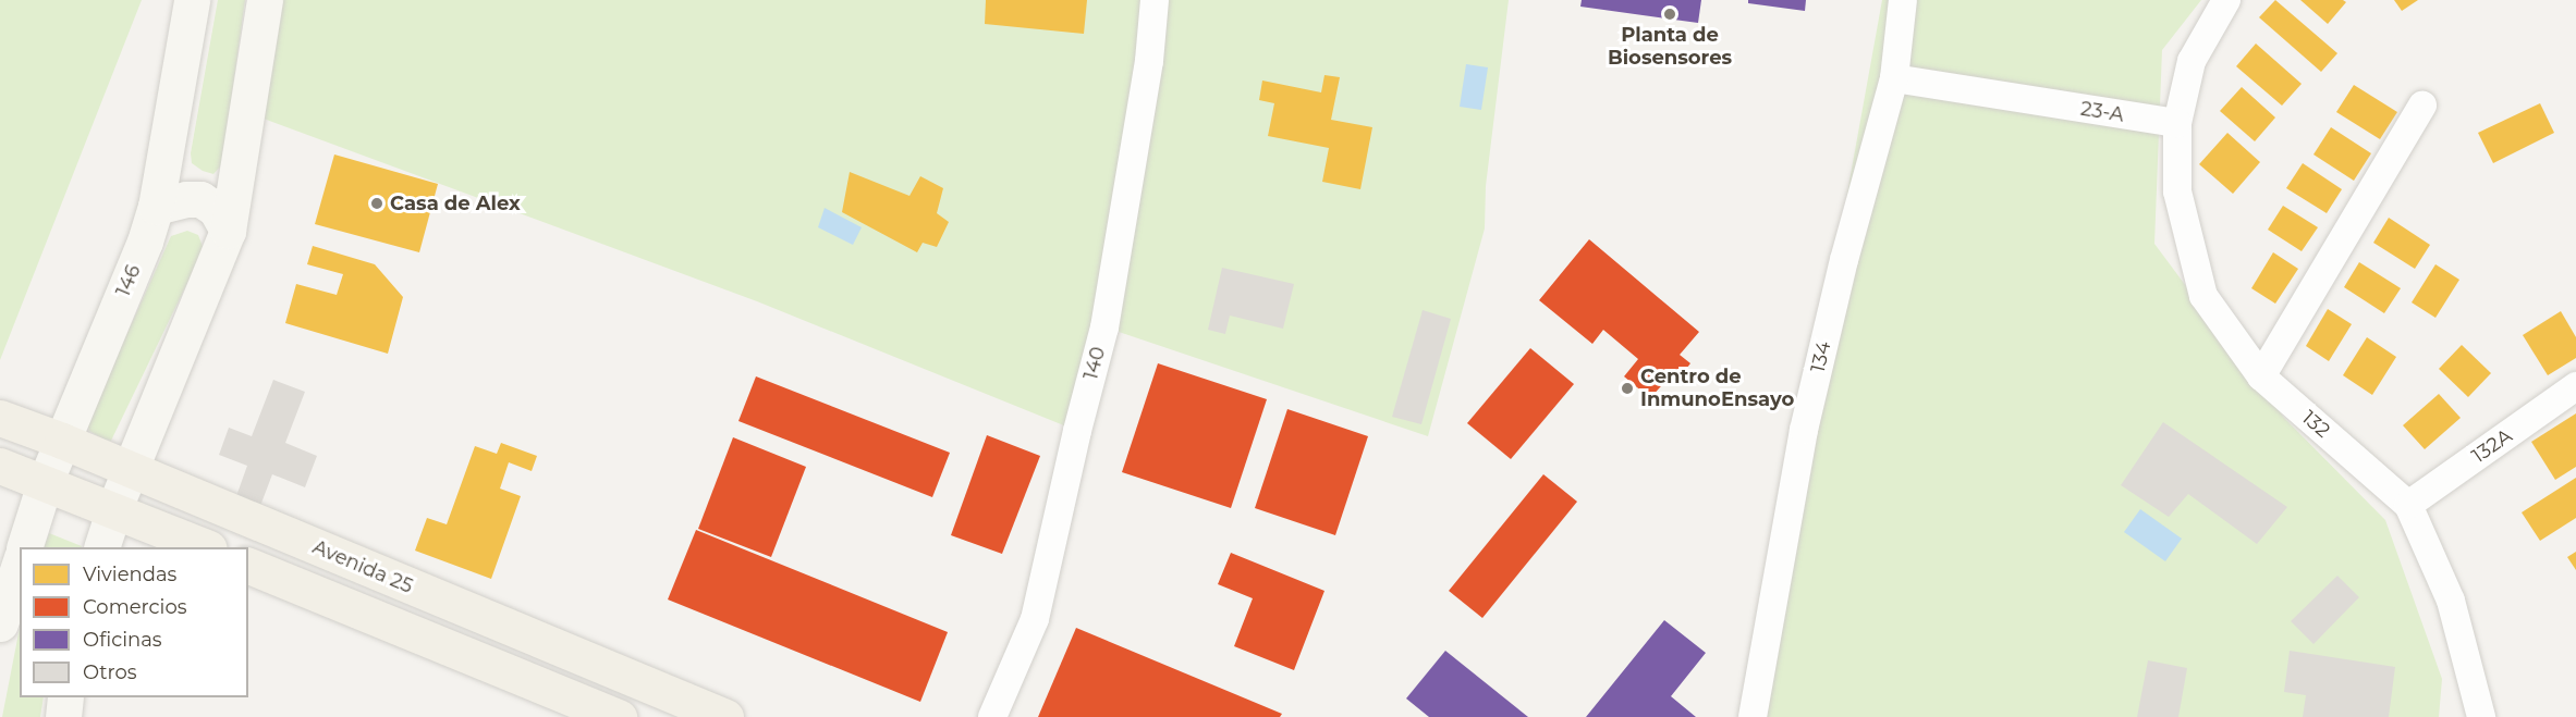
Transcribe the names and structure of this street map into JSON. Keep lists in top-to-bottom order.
{
  "streets": {
    "main road": ["146", "Avenida 25"],
    "street": [
      "23-A",
      "134",
      "140",
      "132",
      "132A"
    ]
  },
  "crossings": [
    ["23-A", "134"],
    ["23-A", "132"],
    ["146", "Avenida 25"],
    ["132", "132A"]
  ],
  "places": ["Planta de Biosensores", "Casa de Alex", "Centro de InmunoEnsayo"],
  "legend": [
    "Viviendas",
    "Comercios",
    "Oficinas",
    "Otros"
  ]
}
